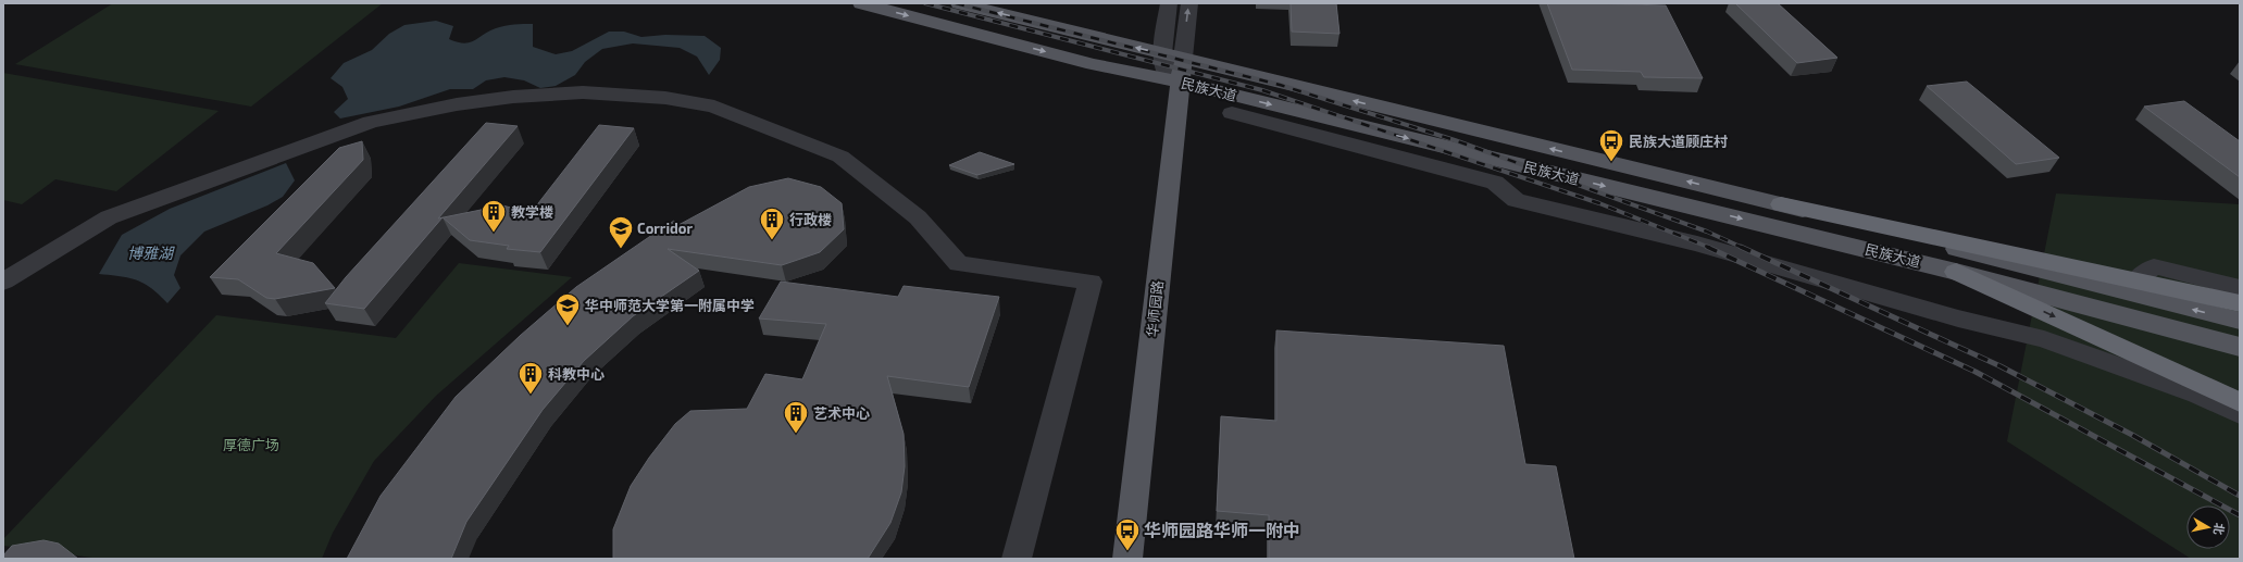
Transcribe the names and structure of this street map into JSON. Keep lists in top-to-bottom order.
{
  "streets": {
    "main road": ["民族大道", "华师园路"]
  },
  "crossings": [
    ["民族大道", "华师园路"]
  ],
  "water": ["博雅湖"],
  "parks": ["厚德广场"],
  "places": {
    "bus stop": ["民族大道顾庄村", "华师园路华师一附中"],
    "building": [
      "教学楼",
      "行政楼",
      "科教中心",
      "艺术中心"
    ],
    "school or university": ["Corridor", "华中师范大学第一附属中学"]
  },
  "north": "right"
}
